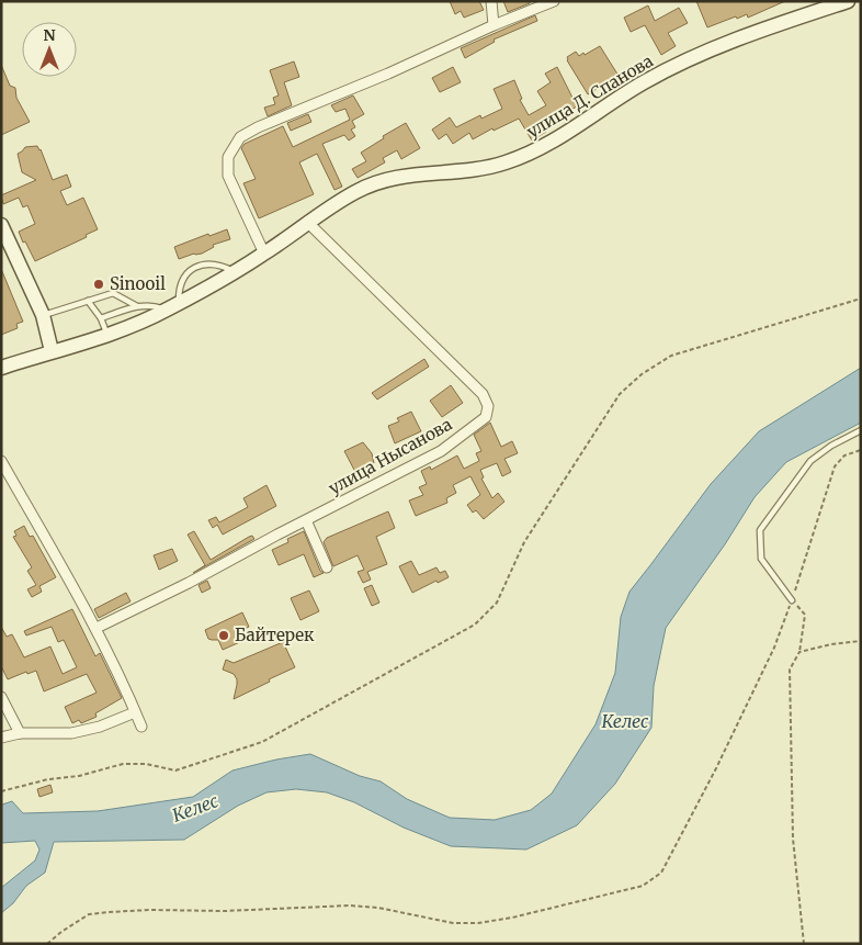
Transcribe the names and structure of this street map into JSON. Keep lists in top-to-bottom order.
{
  "streets": {
    "main road": ["улица Д. Спанова"],
    "street": ["улица Нысанова"]
  },
  "crossings": [
    ["улица Д. Спанова", "улица Нысанова"]
  ],
  "water": ["Келес"],
  "places": ["Sinooil", "Байтерек"],
  "north": "top"
}
